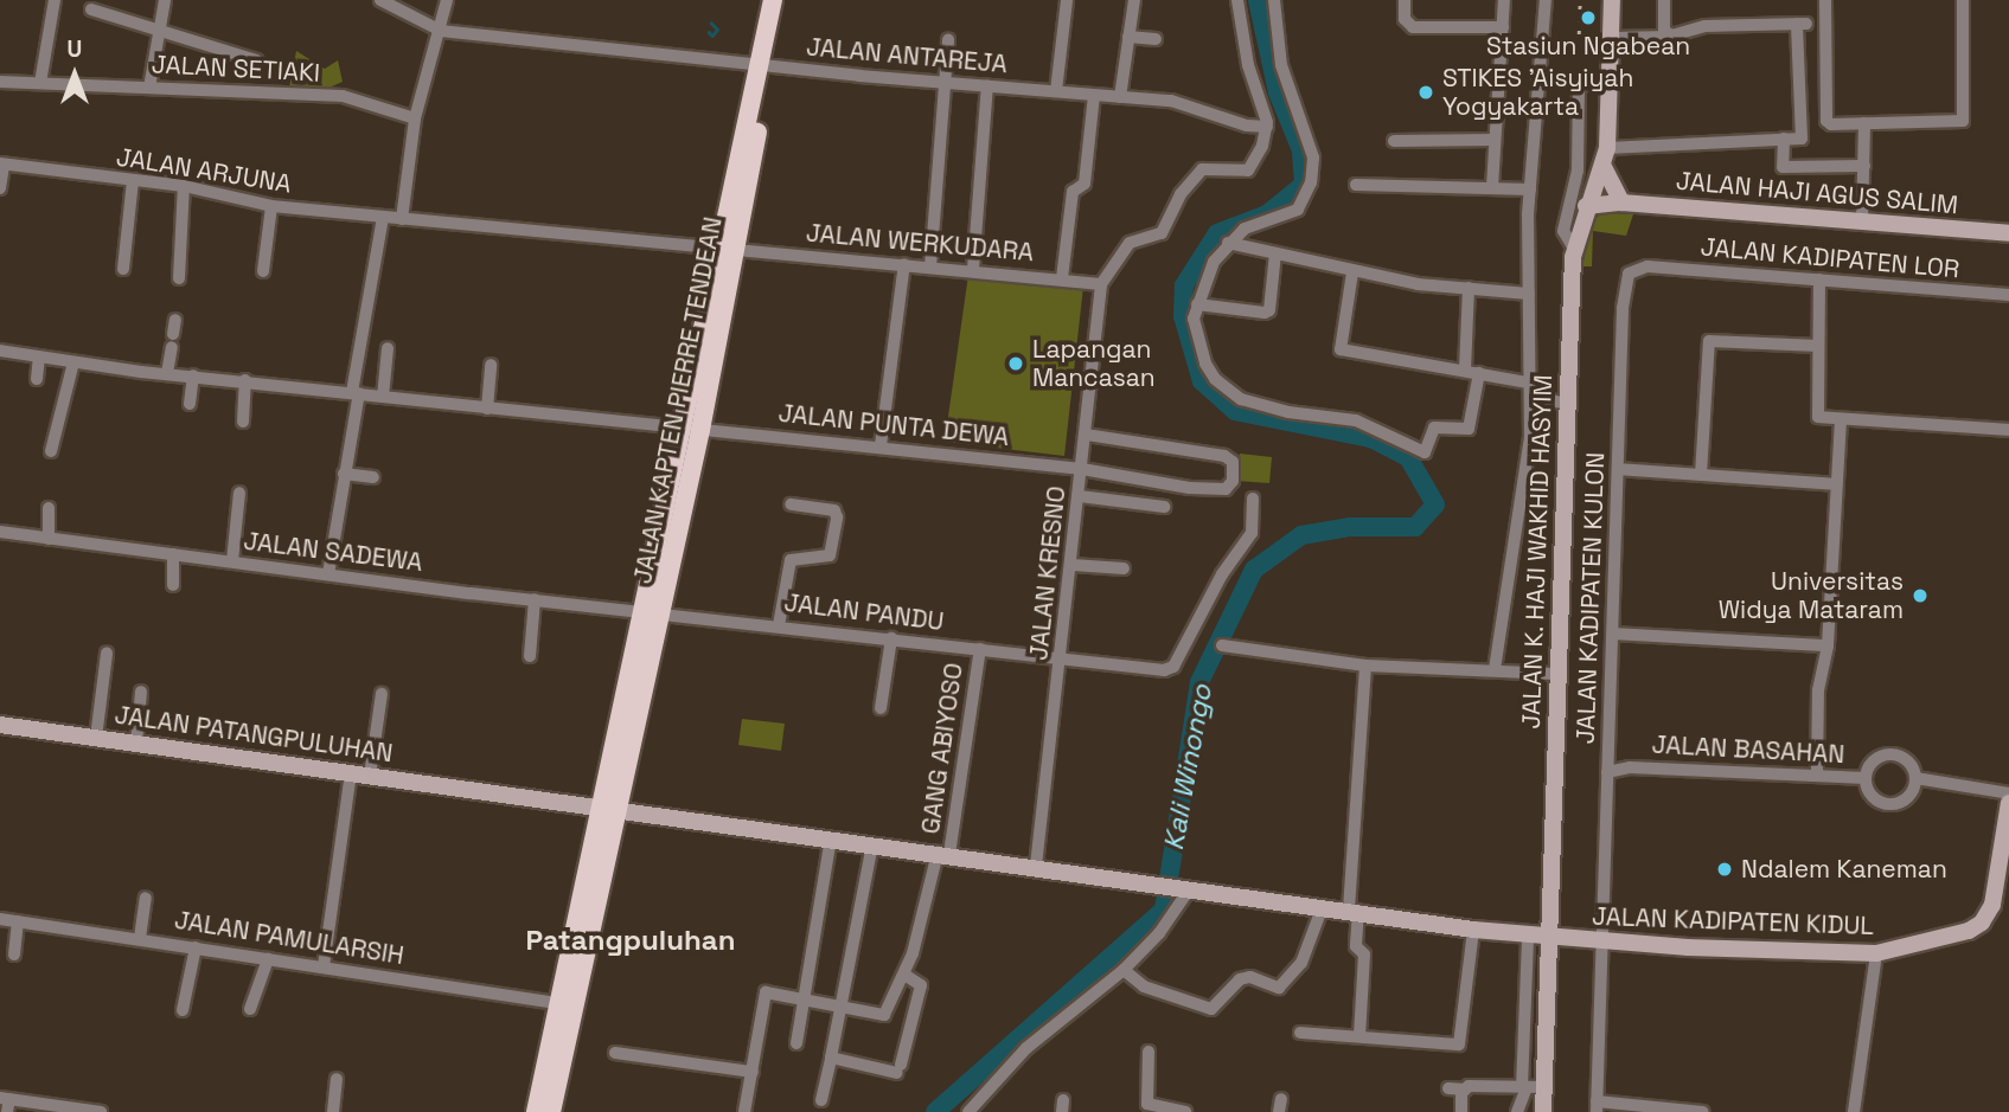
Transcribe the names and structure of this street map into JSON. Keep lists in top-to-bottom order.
{
  "streets": {
    "main road": ["JALAN KAPTEN PIERRE TENDEAN"],
    "street": [
      "JALAN ANTAREJA",
      "JALAN SETIAKI",
      "JALAN ARJUNA",
      "JALAN HAJI AGUS SALIM",
      "JALAN WERKUDARA",
      "JALAN KADIPATEN LOR",
      "JALAN PUNTA DEWA",
      "JALAN SADEWA",
      "JALAN K. HAJI WAKHID HASYIM",
      "JALAN KRESNO",
      "JALAN KADIPATEN KULON",
      "JALAN PANDU",
      "JALAN PATANGPULUHAN",
      "GANG ABIYOSO",
      "JALAN BASAHAN",
      "JALAN KADIPATEN KIDUL",
      "JALAN PAMULARSIH"
    ]
  },
  "crossings": [
    ["JALAN ANTAREJA", "JALAN KAPTEN PIERRE TENDEAN"],
    ["JALAN ARJUNA", "JALAN WERKUDARA"],
    ["JALAN ARJUNA", "JALAN KAPTEN PIERRE TENDEAN"],
    ["JALAN HAJI AGUS SALIM", "JALAN K. HAJI WAKHID HASYIM"],
    ["JALAN WERKUDARA", "JALAN KAPTEN PIERRE TENDEAN"],
    ["JALAN WERKUDARA", "JALAN KRESNO"],
    ["JALAN KADIPATEN LOR", "JALAN KADIPATEN KULON"],
    ["JALAN KAPTEN PIERRE TENDEAN", "JALAN PUNTA DEWA"],
    ["JALAN KAPTEN PIERRE TENDEAN", "JALAN SADEWA"],
    ["JALAN KAPTEN PIERRE TENDEAN", "JALAN PANDU"],
    ["JALAN KAPTEN PIERRE TENDEAN", "JALAN PATANGPULUHAN"],
    ["JALAN KAPTEN PIERRE TENDEAN", "JALAN PAMULARSIH"],
    ["JALAN PUNTA DEWA", "JALAN KRESNO"],
    ["JALAN SADEWA", "JALAN PANDU"],
    ["JALAN K. HAJI WAKHID HASYIM", "JALAN KADIPATEN KIDUL"],
    ["JALAN KRESNO", "JALAN PANDU"],
    ["JALAN KRESNO", "JALAN PATANGPULUHAN"],
    ["JALAN KRESNO", "JALAN KADIPATEN KIDUL"],
    ["JALAN KADIPATEN KULON", "JALAN BASAHAN"],
    ["JALAN KADIPATEN KULON", "JALAN KADIPATEN KIDUL"],
    ["JALAN PANDU", "GANG ABIYOSO"],
    ["JALAN PATANGPULUHAN", "GANG ABIYOSO"],
    ["JALAN PATANGPULUHAN", "JALAN KADIPATEN KIDUL"]
  ],
  "districts": ["Patangpuluhan"],
  "water": ["Kali Winongo"],
  "places": [
    "Stasiun Ngabean",
    "STIKES 'Aisyiyah Yogyakarta",
    "Lapangan Mancasan",
    "Universitas Widya Mataram",
    "Ndalem Kaneman"
  ],
  "north": "top"
}
